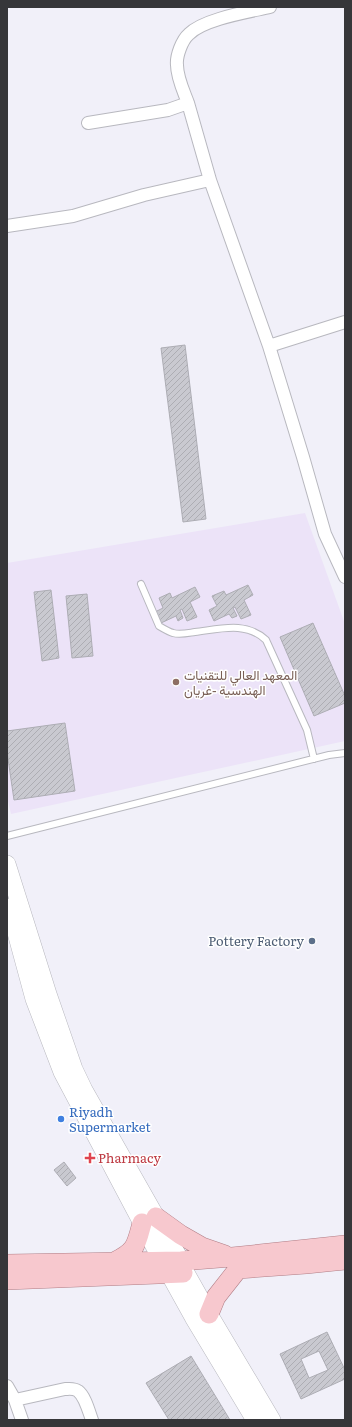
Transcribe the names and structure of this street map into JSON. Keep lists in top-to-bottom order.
{
  "places": {
    "other": ["المعهد العالي للتقنيات الهندسية -غريان", "Pottery Factory", "Riyadh Supermarket"],
    "health": ["Pharmacy"]
  }
}
